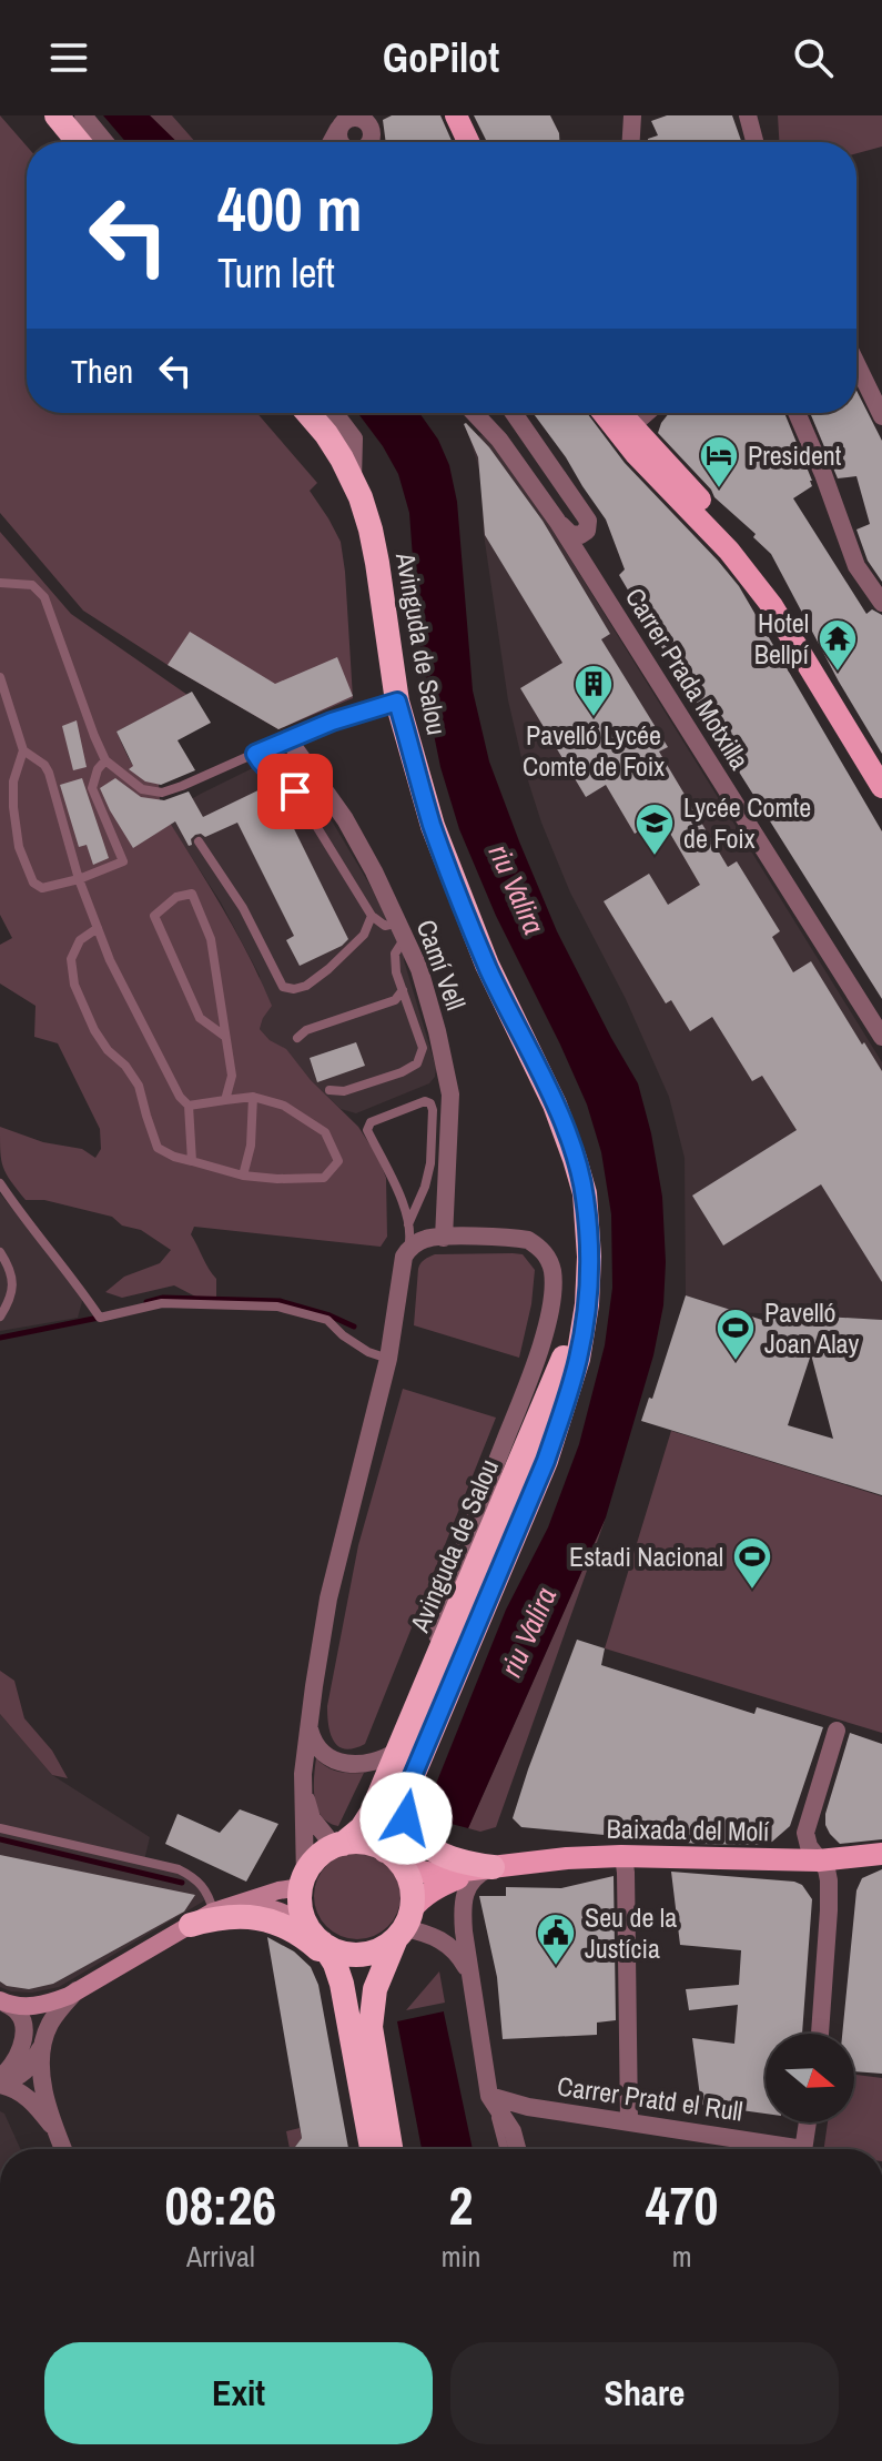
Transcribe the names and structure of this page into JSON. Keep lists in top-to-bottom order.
{
  "streets": {
    "highway": ["Avinguda de Salou"],
    "main road": ["Baixada del Molí"],
    "street": ["Carrer Prada Motxilla", "Camí Vell", "Carrer Pratd el Rull"]
  },
  "crossings": [
    ["Avinguda de Salou", "Camí Vell"],
    ["Avinguda de Salou", "Baixada del Molí"],
    ["Camí Vell", "Baixada del Molí"]
  ],
  "water": ["riu Valira"],
  "places": {
    "hotel": ["President"],
    "temple": ["Hotel Bellpí"],
    "building": ["Pavelló Lycée Comte de Foix"],
    "school or university": ["Lycée Comte de Foix"],
    "sports": ["Pavelló Joan Alay", "Estadi Nacional"],
    "public building": ["Seu de la Justícia"]
  },
  "north": "right",
  "page": {
    "header": "GoPilot",
    "turn": ["400 m", "Turn left"],
    "then": "Then",
    "eta": [
      "08:26",
      "Arrival",
      "2",
      "min",
      "470",
      "m"
    ],
    "buttons": ["Exit", "Share"]
  }
}
